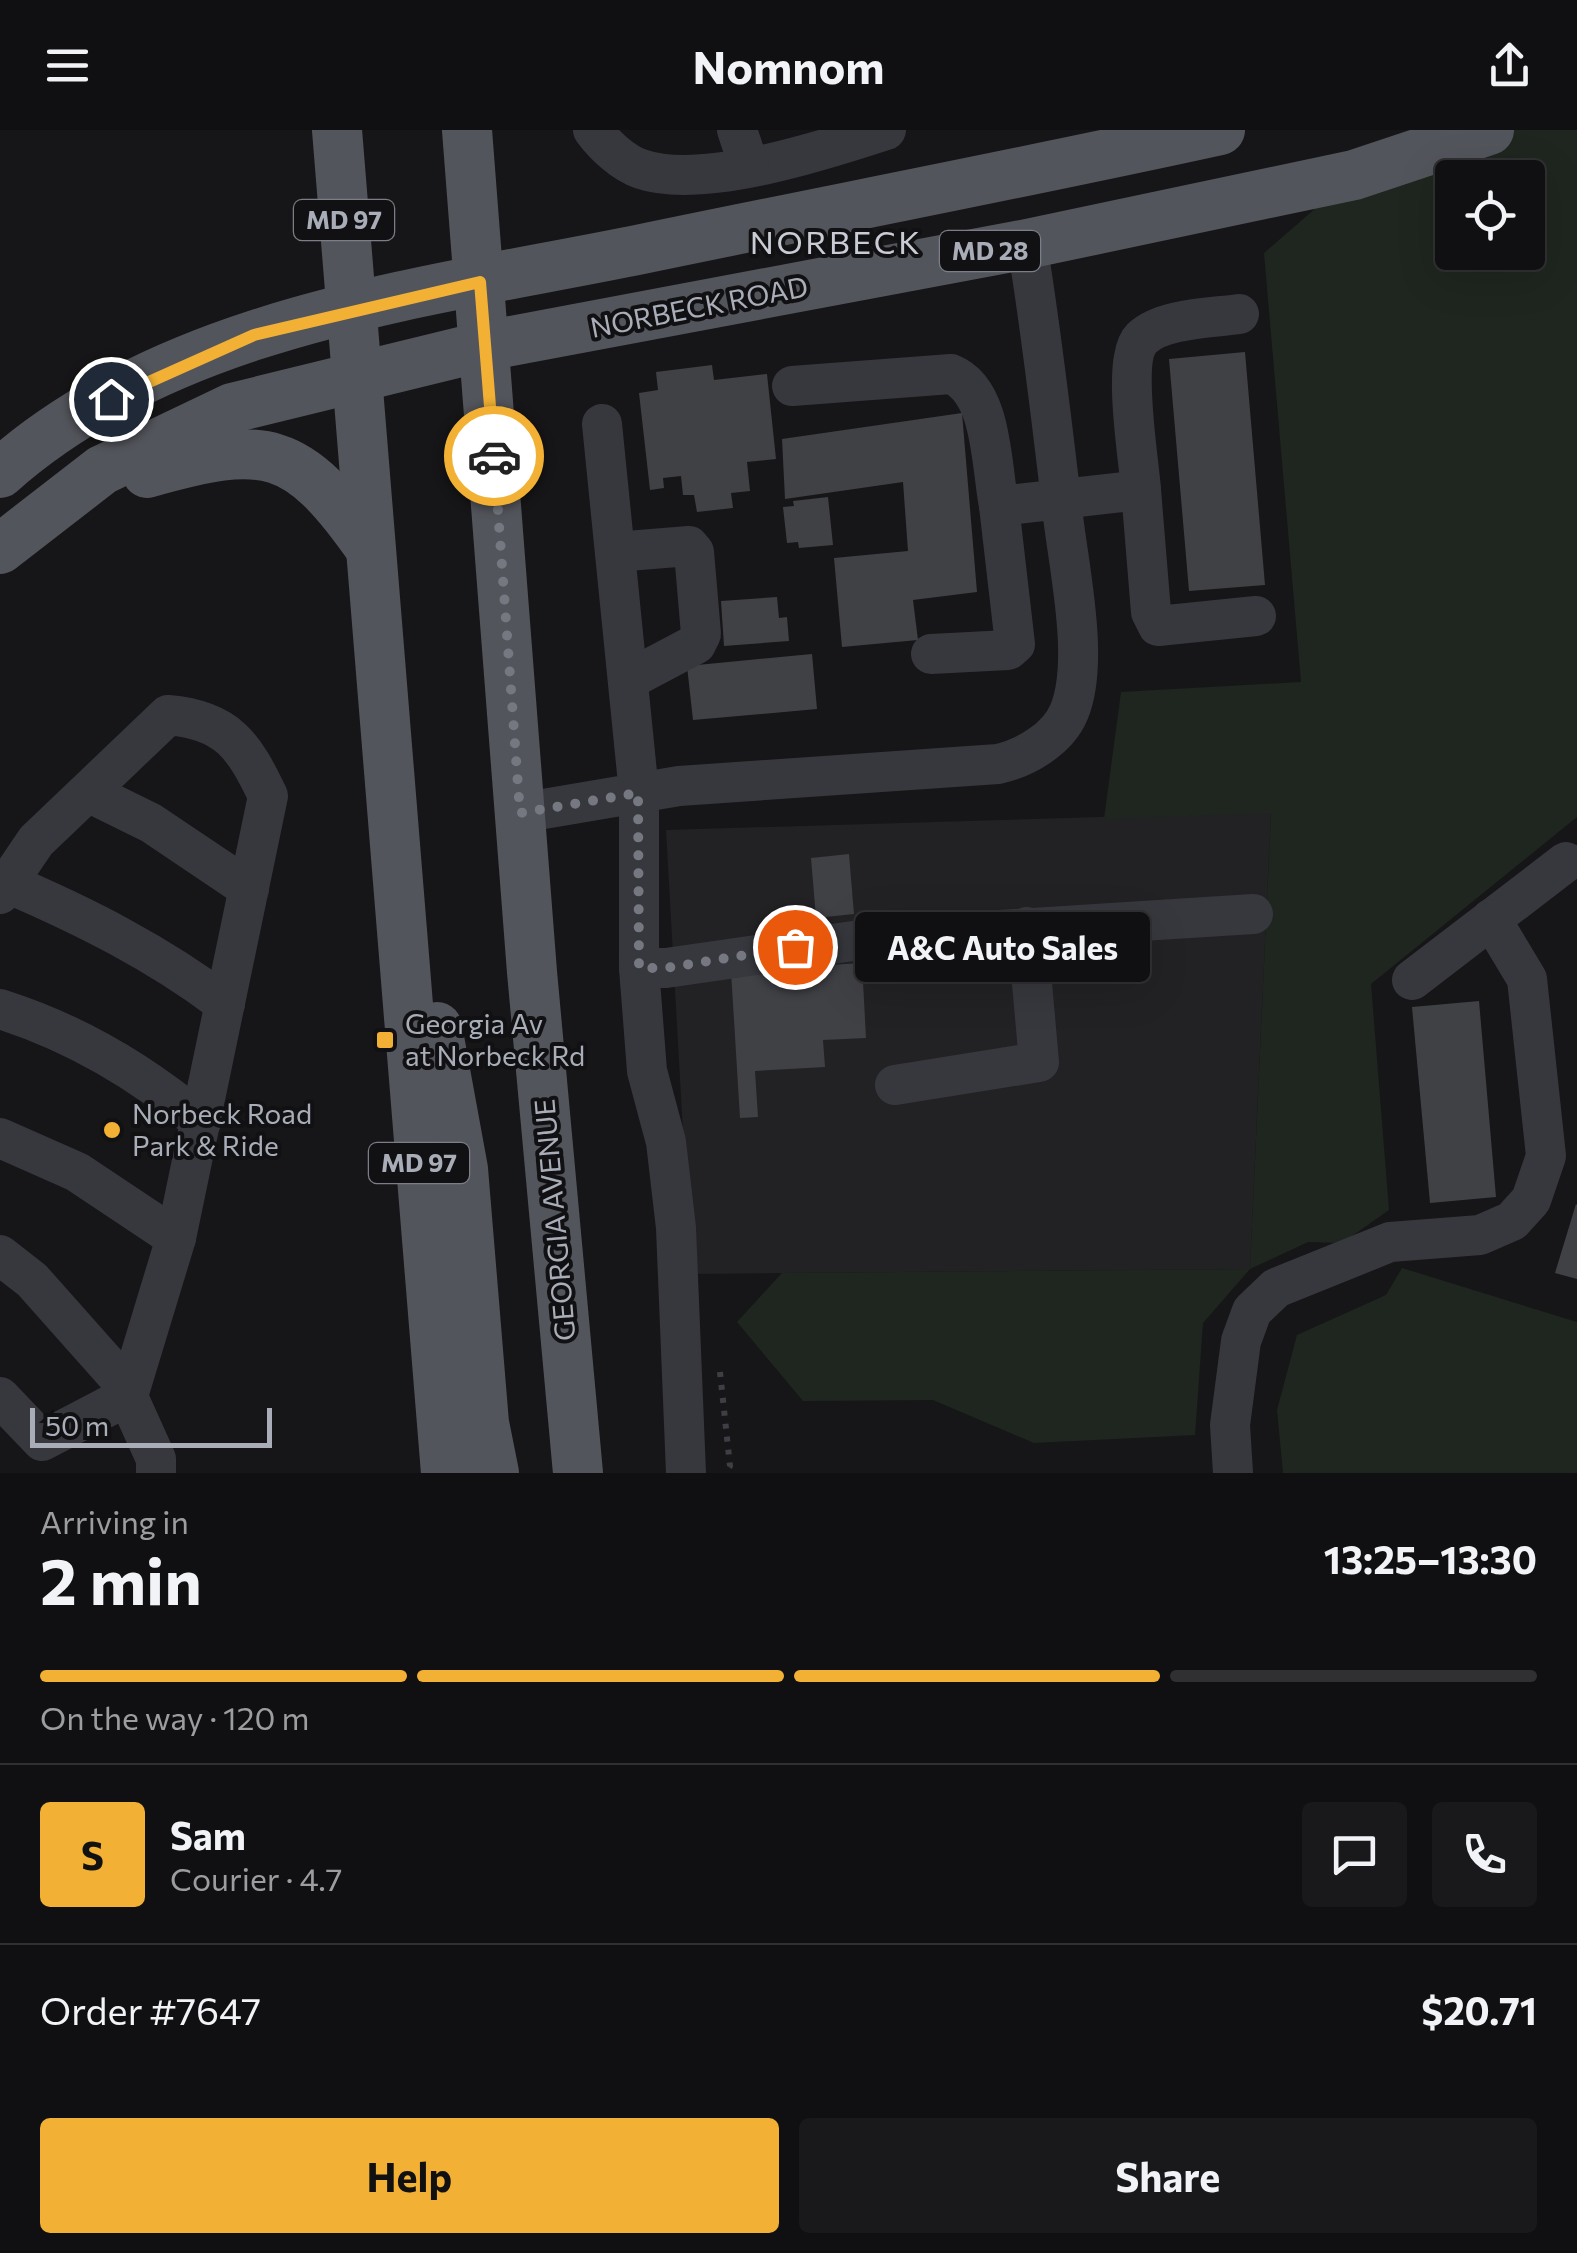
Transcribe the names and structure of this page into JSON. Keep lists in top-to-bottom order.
{
  "streets": {
    "main road": [
      "MD 97",
      "MD 28",
      "NORBECK ROAD",
      "GEORGIA AVENUE"
    ]
  },
  "crossings": [
    ["MD 97", "NORBECK ROAD"],
    ["NORBECK ROAD", "GEORGIA AVENUE"]
  ],
  "districts": ["NORBECK"],
  "places": {
    "other": ["A&C Auto Sales", "Norbeck Road Park & Ride"],
    "transit": ["Georgia Av at Norbeck Rd"]
  },
  "scale_bar": "50 m",
  "page": {
    "header": "Nomnom",
    "bubble": "A&C Auto Sales",
    "scale": "50 m",
    "heading": ["2 min", "Arriving in", "13:25–13:30"],
    "panel": [
      "Sam",
      "Courier · 4.7",
      "Order #7647",
      "$20.71"
    ],
    "bar": "On the way · 120 m",
    "round": "S",
    "buttons": ["Help", "Share"]
  }
}
